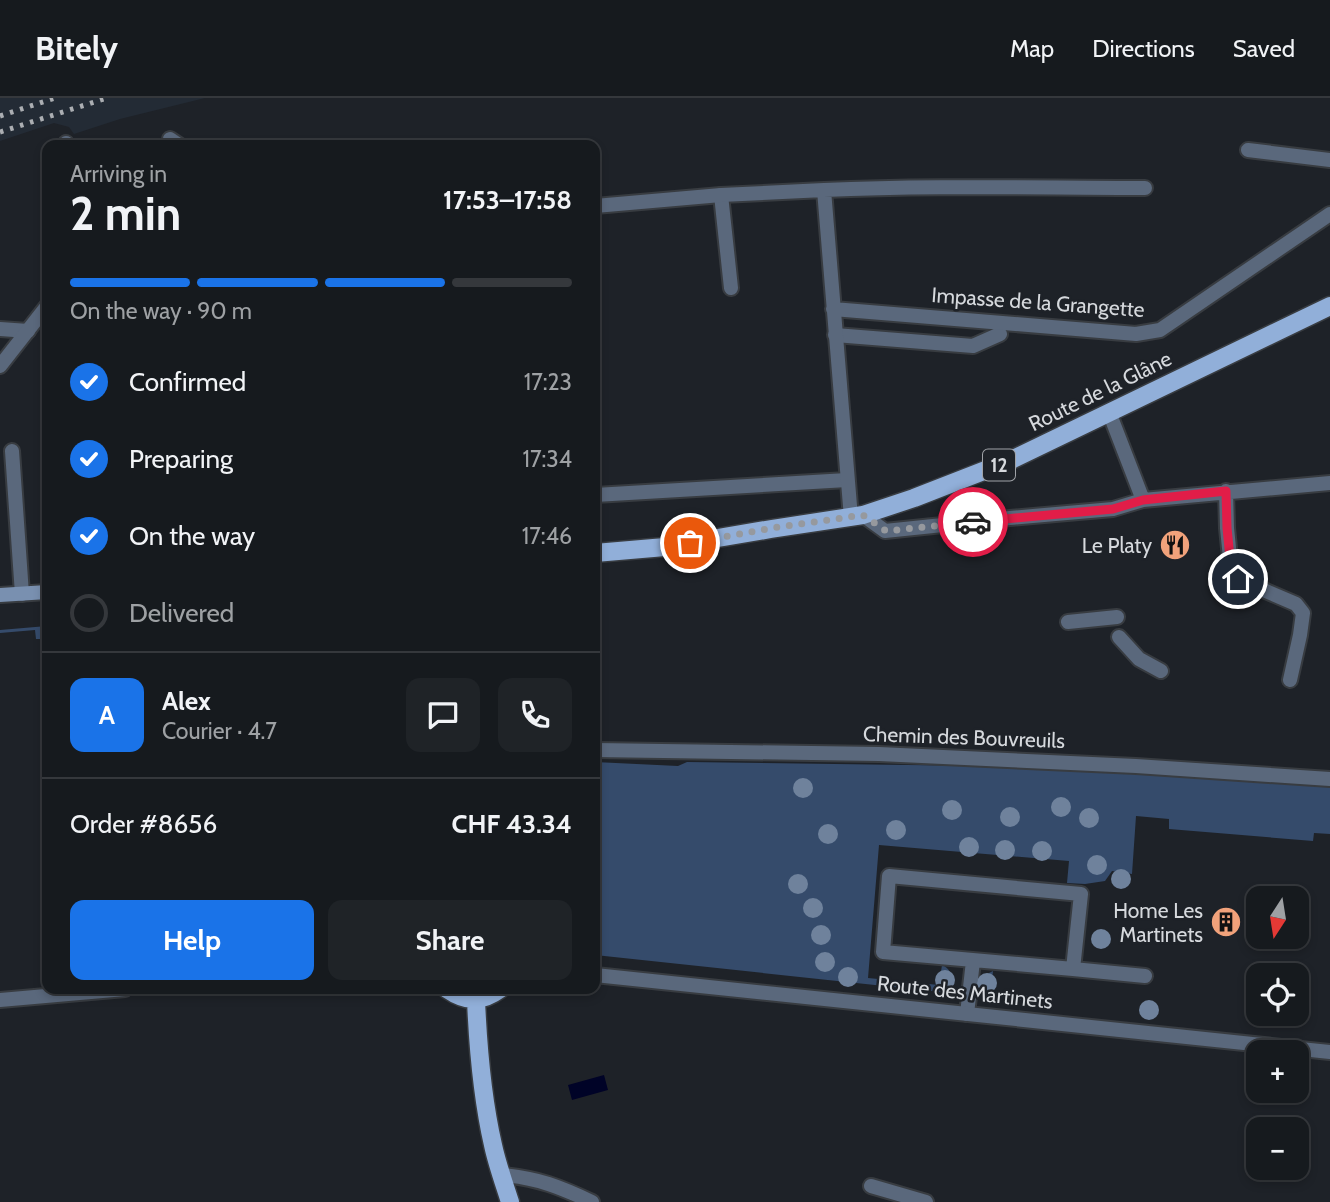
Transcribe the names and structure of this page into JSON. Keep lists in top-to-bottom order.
{
  "streets": {
    "main road": ["Route de la Glâne", "12"],
    "street": ["Impasse de la Grangette", "Chemin des Bouvreuils", "Route des Martinets"]
  },
  "places": {
    "restaurant": ["Le Platy"],
    "building": ["Home Les Martinets"]
  },
  "north": "bottom",
  "page": {
    "header": "Bitely",
    "nav": ["Map", "Directions", "Saved"],
    "heading": ["2 min", "Arriving in", "17:53–17:58"],
    "panel": [
      "Alex",
      "Courier · 4.7",
      "Order #8656",
      "CHF 43.34"
    ],
    "bar": "On the way · 90 m",
    "list": [
      ["Confirmed", "17:23"],
      ["Preparing", "17:34"],
      ["On the way", "17:46"],
      "Delivered"
    ],
    "round": "A",
    "map_buttons": ["+", "−"],
    "buttons": ["Help", "Share"]
  }
}
